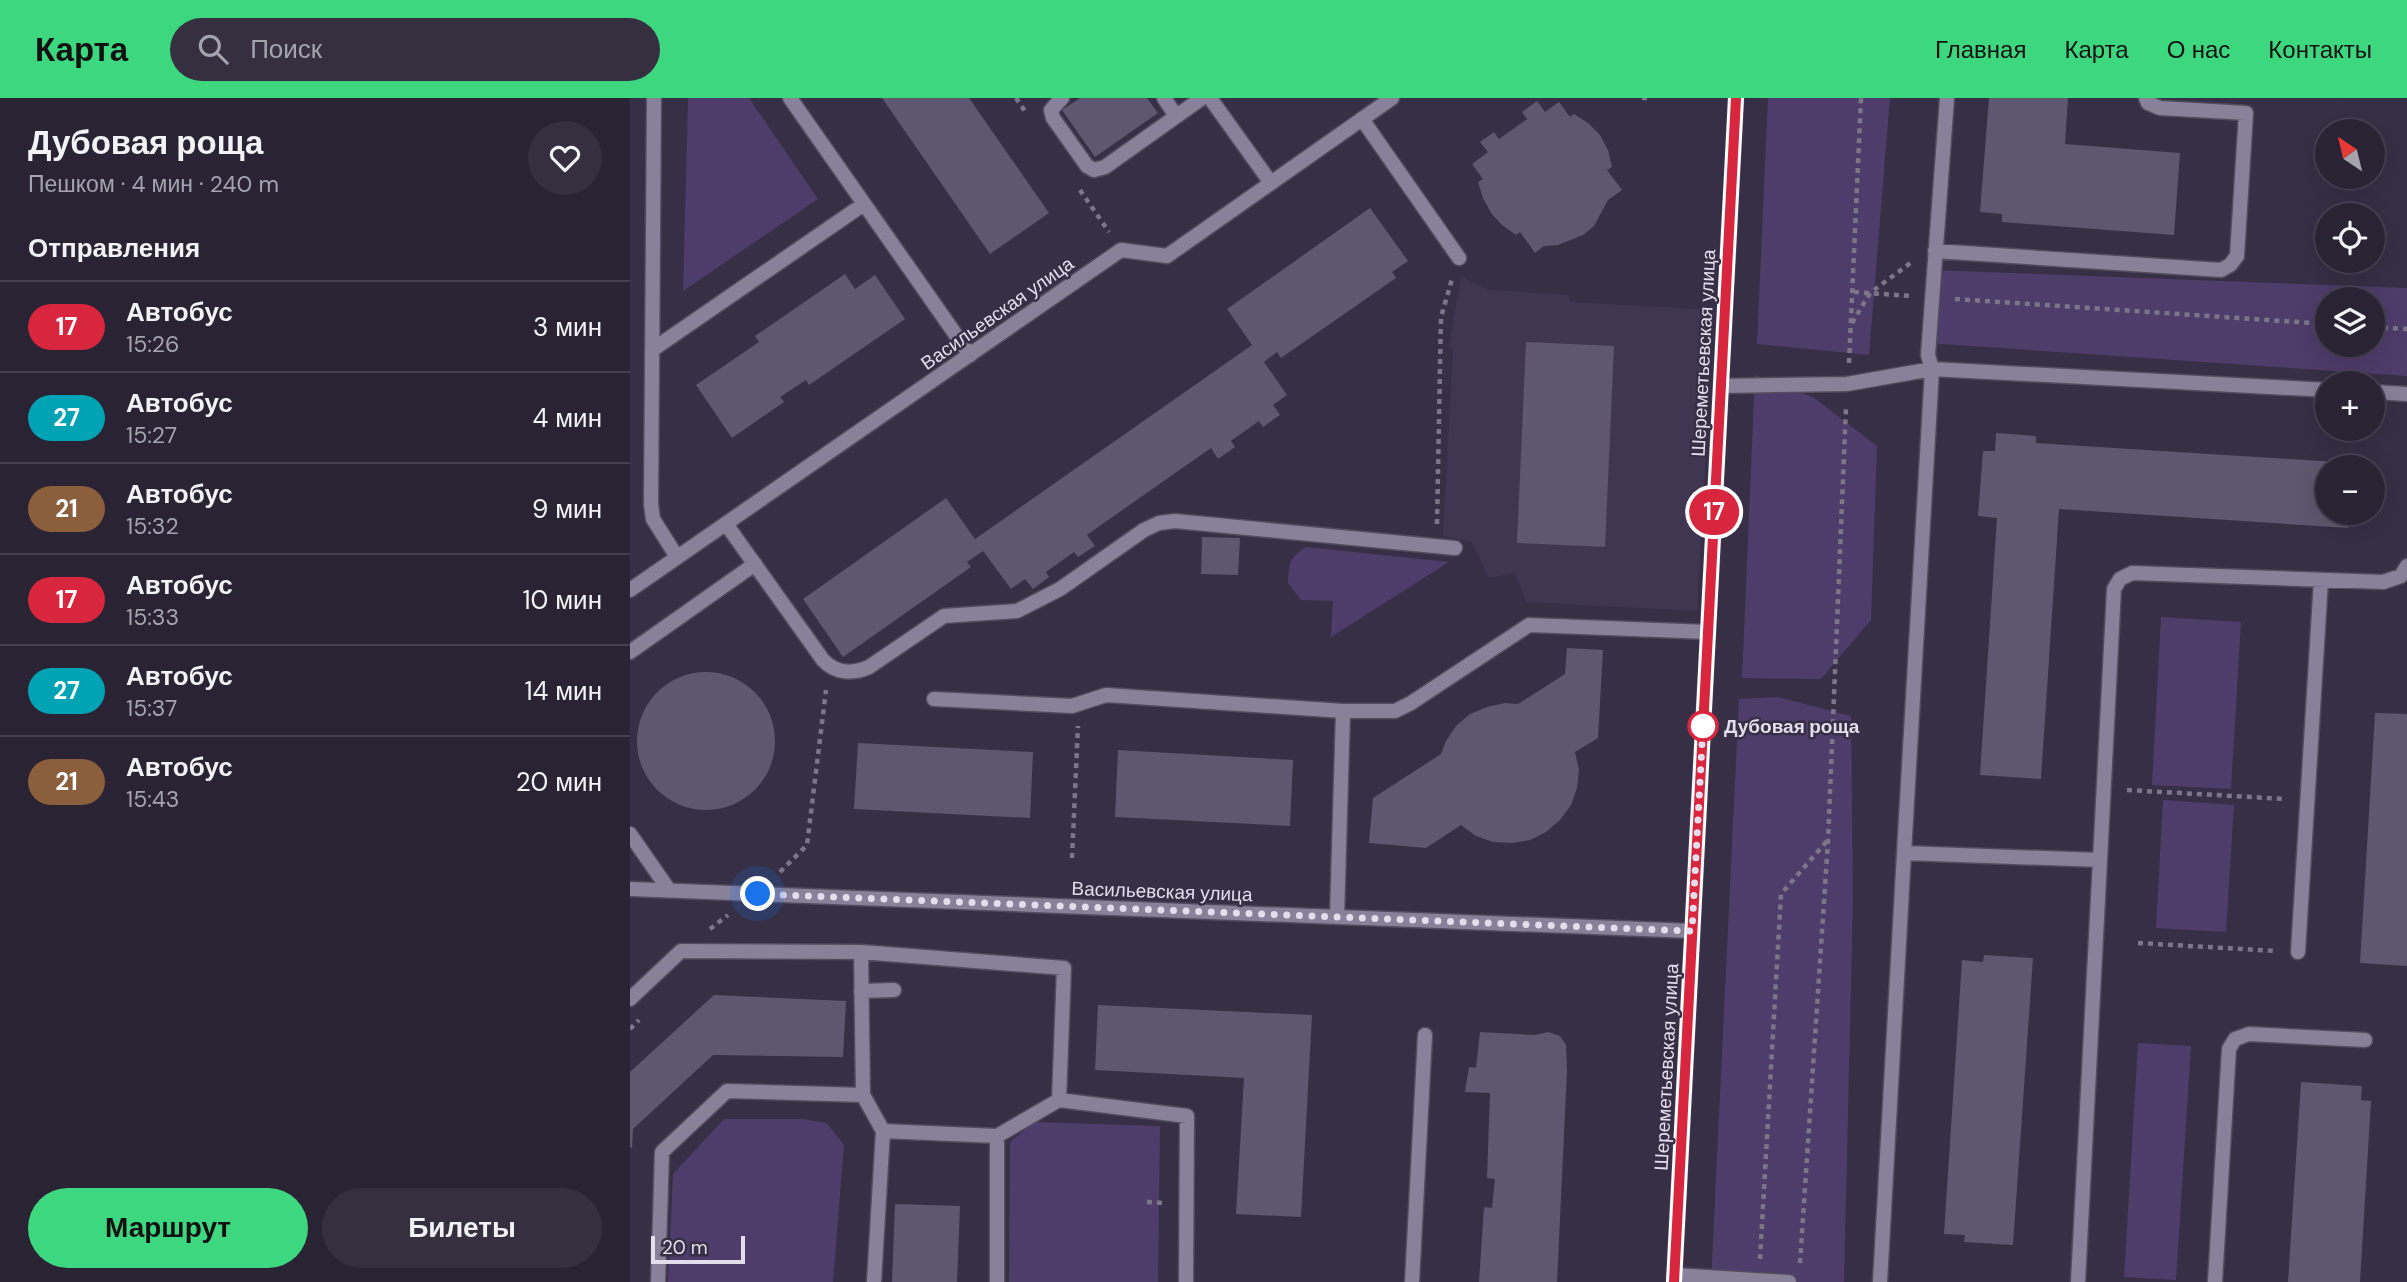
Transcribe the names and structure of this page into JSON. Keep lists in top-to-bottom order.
{
  "streets": {
    "street": ["Васильевская улица", "Шереметьевская улица"]
  },
  "crossings": [
    ["Васильевская улица", "Шереметьевская улица"]
  ],
  "places": ["Дубовая роща"],
  "lines": ["bus line 17"],
  "scale_bar": "20 m",
  "north": "top left",
  "page": {
    "header": "Карта",
    "search": "Поиск",
    "nav": [
      "Главная",
      "Карта",
      "О нас",
      "Контакты"
    ],
    "heading": [
      ["Дубовая роща", "Пешком · 4 мин · 240 m"],
      "Отправления"
    ],
    "on_map": "17",
    "map_buttons": ["+", "−"],
    "list": [
      {
        "mark": "17",
        "name": "Автобус",
        "note": "15:26",
        "value": "3 мин"
      },
      {
        "mark": "27",
        "name": "Автобус",
        "note": "15:27",
        "value": "4 мин"
      },
      {
        "mark": "21",
        "name": "Автобус",
        "note": "15:32",
        "value": "9 мин"
      },
      {
        "mark": "17",
        "name": "Автобус",
        "note": "15:33",
        "value": "10 мин"
      },
      {
        "mark": "27",
        "name": "Автобус",
        "note": "15:37",
        "value": "14 мин"
      },
      {
        "mark": "21",
        "name": "Автобус",
        "note": "15:43",
        "value": "20 мин"
      }
    ],
    "buttons": ["Маршрут", "Билеты"],
    "scale": "20 m"
  }
}
